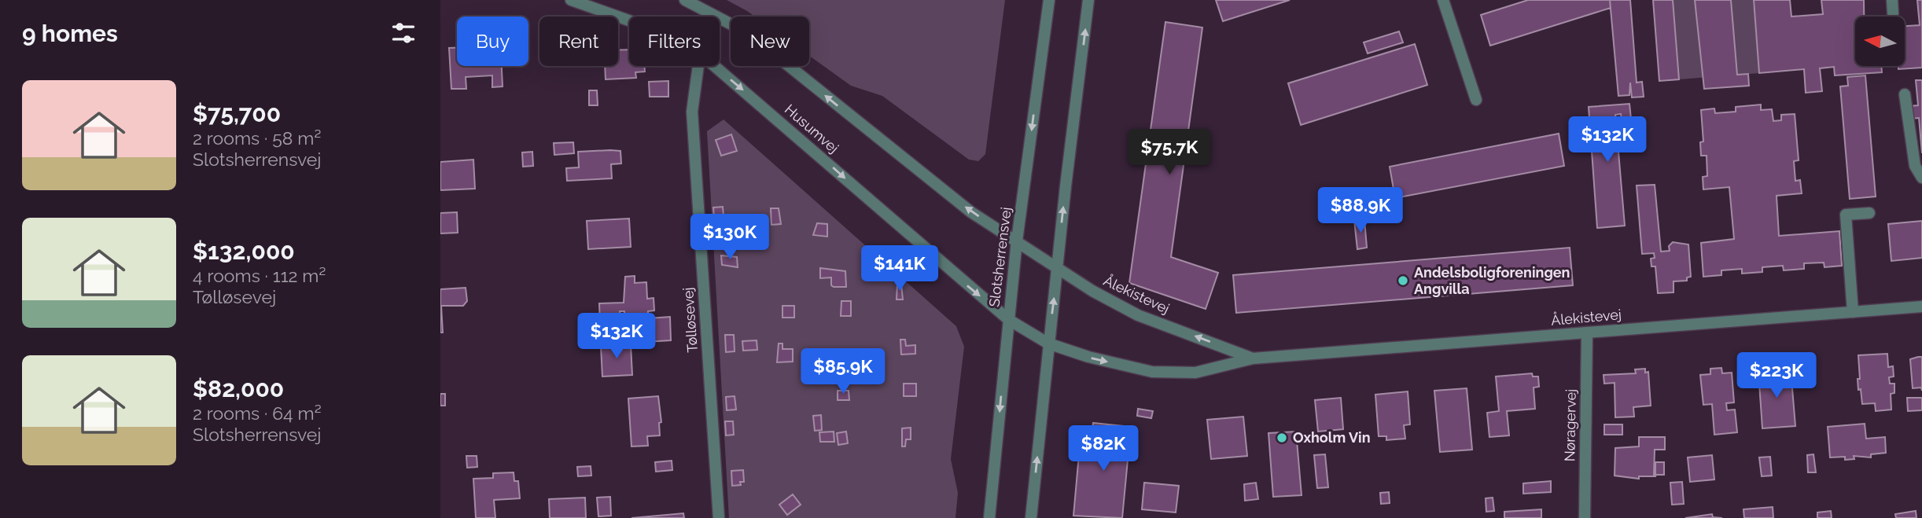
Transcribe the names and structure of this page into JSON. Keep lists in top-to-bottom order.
{
  "streets": {
    "street": [
      "Husumvej",
      "Slotsherrensvej",
      "Ålekistevej",
      "Tølløsevej",
      "Nøragervej"
    ]
  },
  "crossings": [
    ["Husumvej", "Slotsherrensvej"],
    ["Husumvej", "Ålekistevej"],
    ["Slotsherrensvej", "Ålekistevej"],
    ["Ålekistevej", "Nøragervej"]
  ],
  "places": ["Andelsboligforeningen Angvilla", "Oxholm Vin"],
  "north": "left",
  "page": {
    "heading": "9 homes",
    "chip": [
      "Buy",
      "Rent",
      "Filters",
      "New"
    ],
    "list": [
      {
        "name": "$75,700",
        "note": "2 rooms · 58 m² · Slotsherrensvej"
      },
      {
        "name": "$132,000",
        "note": "4 rooms · 112 m² · Tølløsevej"
      },
      {
        "name": "$82,000",
        "note": "2 rooms · 64 m² · Slotsherrensvej"
      }
    ],
    "price": [
      "$132K",
      "$75.7K",
      "$88.9K",
      "$130K",
      "$141K",
      "$132K",
      "$85.9K",
      "$223K",
      "$82K"
    ]
  }
}
